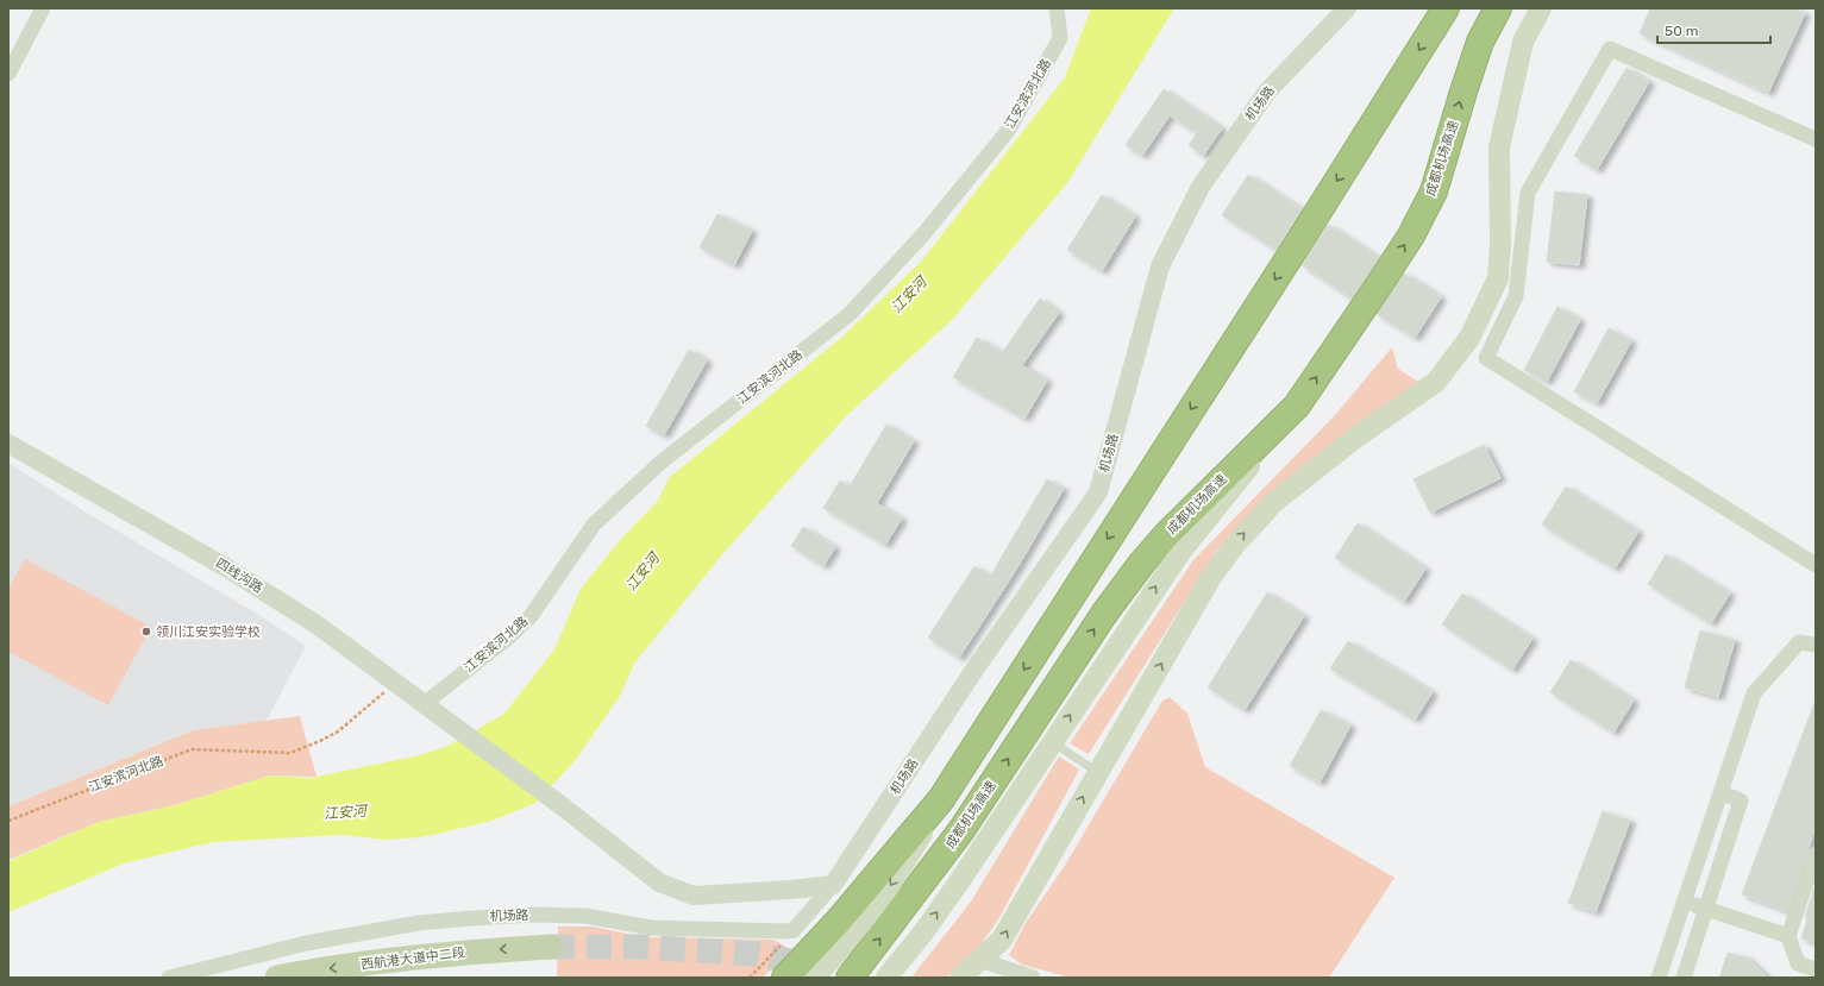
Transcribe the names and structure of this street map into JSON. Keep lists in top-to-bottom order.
{
  "streets": {
    "highway": ["成都机场高速"],
    "main road": ["西航港大道中二段"],
    "street": ["江安滨河北路", "机场路", "四线沟路"]
  },
  "crossings": [
    ["江安滨河北路", "四线沟路"],
    ["机场路", "四线沟路"]
  ],
  "one_way": ["西航港大道中二段"],
  "water": ["江安河"],
  "places": ["领川江安实验学校"],
  "scale_bar": "50 m"
}
